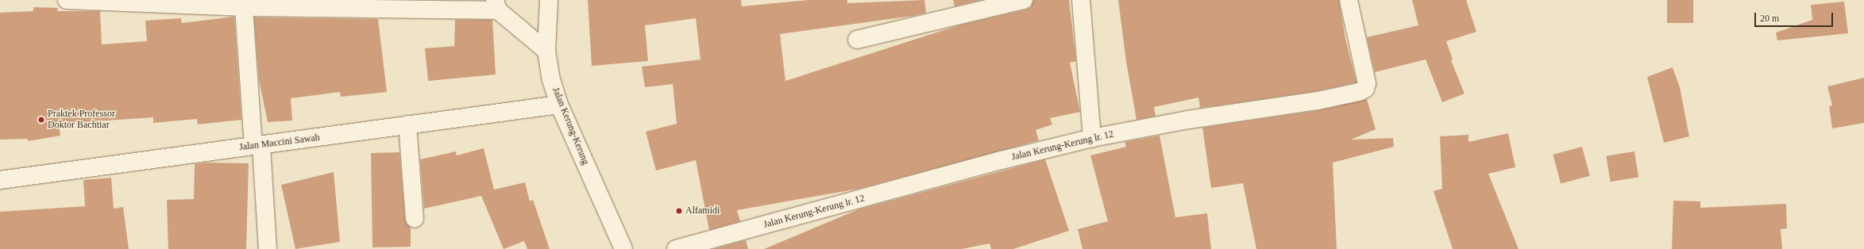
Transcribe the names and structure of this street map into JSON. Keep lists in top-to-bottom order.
{
  "streets": {
    "street": ["Jalan Kerung-Kerung", "Jalan Maccini Sawah", "Jalan Kerung-Kerung lr. 12"]
  },
  "crossings": [
    ["Jalan Kerung-Kerung", "Jalan Maccini Sawah"]
  ],
  "places": ["Praktek Professor Doktor Bachtiar", "Alfamidi"],
  "scale_bar": "20 m"
}
